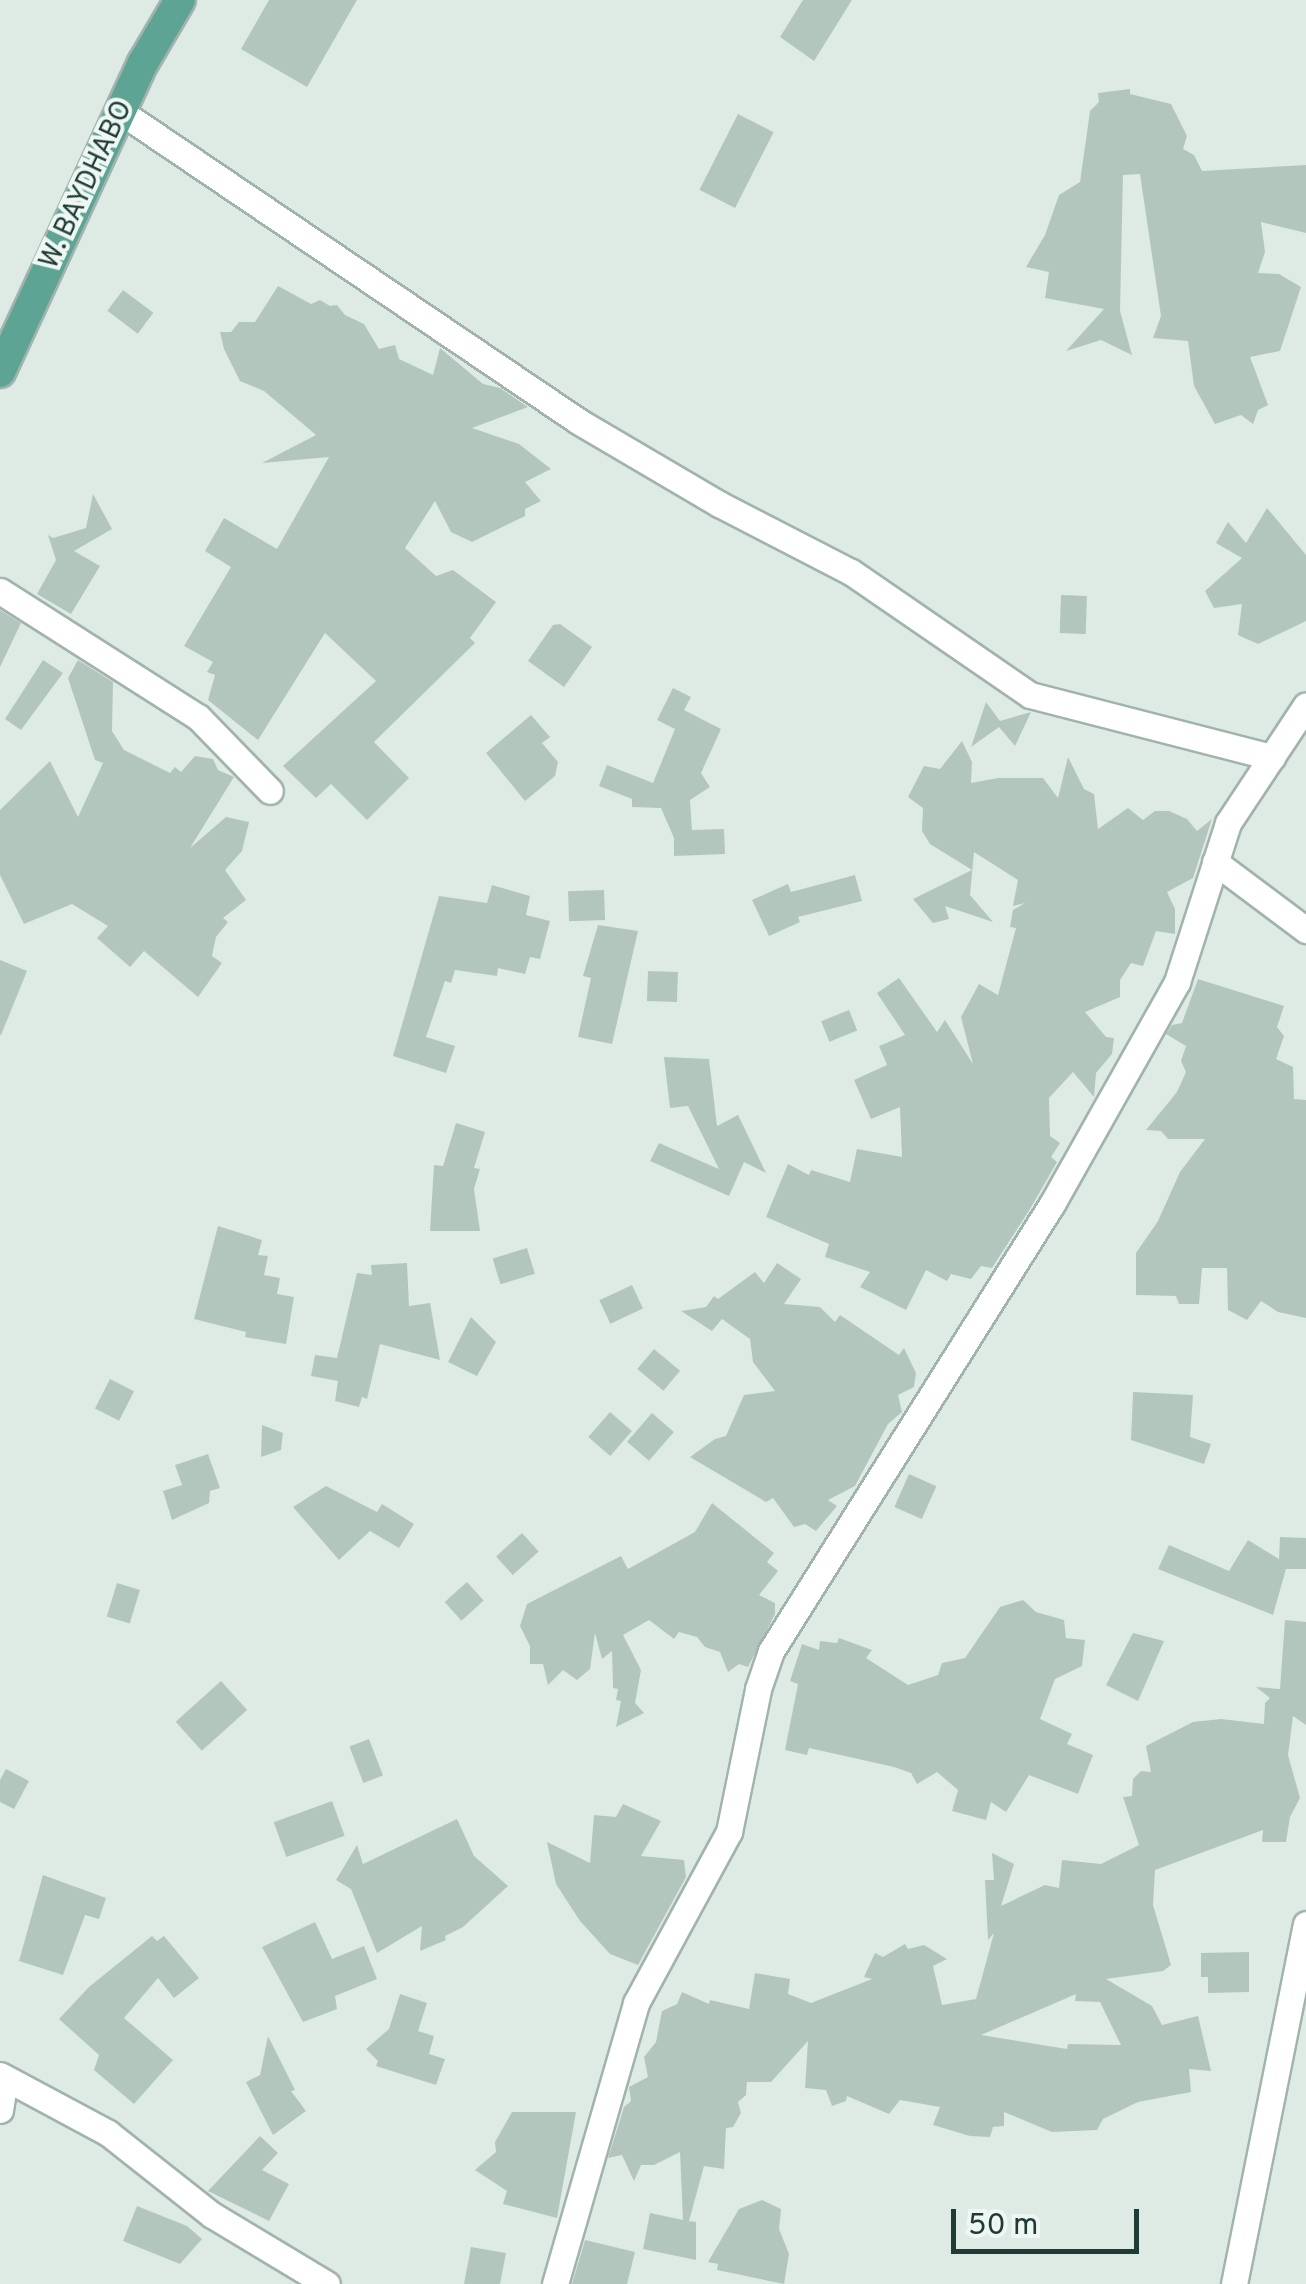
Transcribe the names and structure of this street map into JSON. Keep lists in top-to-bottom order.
{
  "streets": {
    "main road": ["W. BAYDHABO"]
  },
  "scale_bar": "50 m"
}
